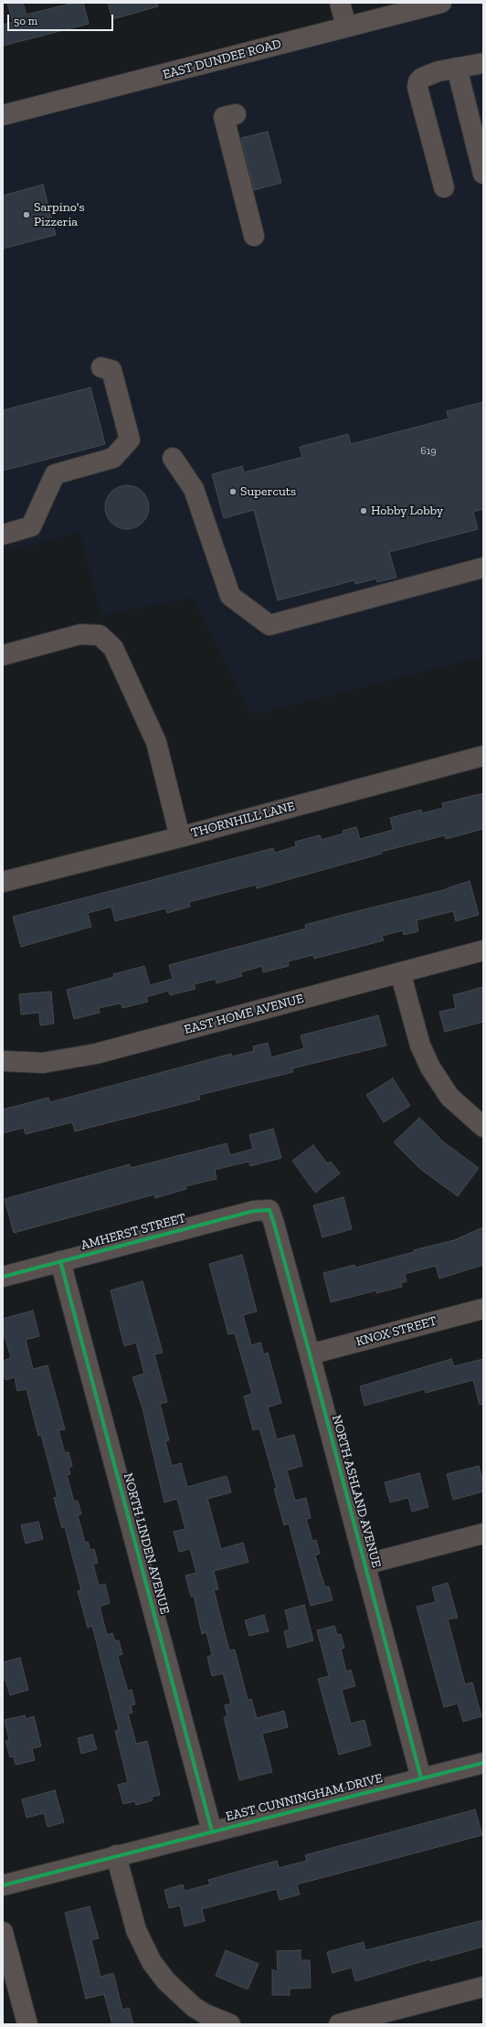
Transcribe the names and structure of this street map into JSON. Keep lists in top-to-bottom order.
{
  "streets": {
    "main road": ["EAST DUNDEE ROAD"],
    "street": [
      "THORNHILL LANE",
      "EAST HOME AVENUE",
      "AMHERST STREET",
      "KNOX STREET",
      "NORTH ASHLAND AVENUE",
      "NORTH LINDEN AVENUE",
      "EAST CUNNINGHAM DRIVE"
    ]
  },
  "crossings": [
    ["AMHERST STREET", "NORTH ASHLAND AVENUE"],
    ["AMHERST STREET", "NORTH LINDEN AVENUE"],
    ["KNOX STREET", "NORTH ASHLAND AVENUE"],
    ["NORTH ASHLAND AVENUE", "EAST CUNNINGHAM DRIVE"],
    ["NORTH LINDEN AVENUE", "EAST CUNNINGHAM DRIVE"]
  ],
  "places": ["Sarpino's Pizzeria", "Supercuts", "Hobby Lobby"],
  "house_numbers": ["619"],
  "scale_bar": "50 m"
}
